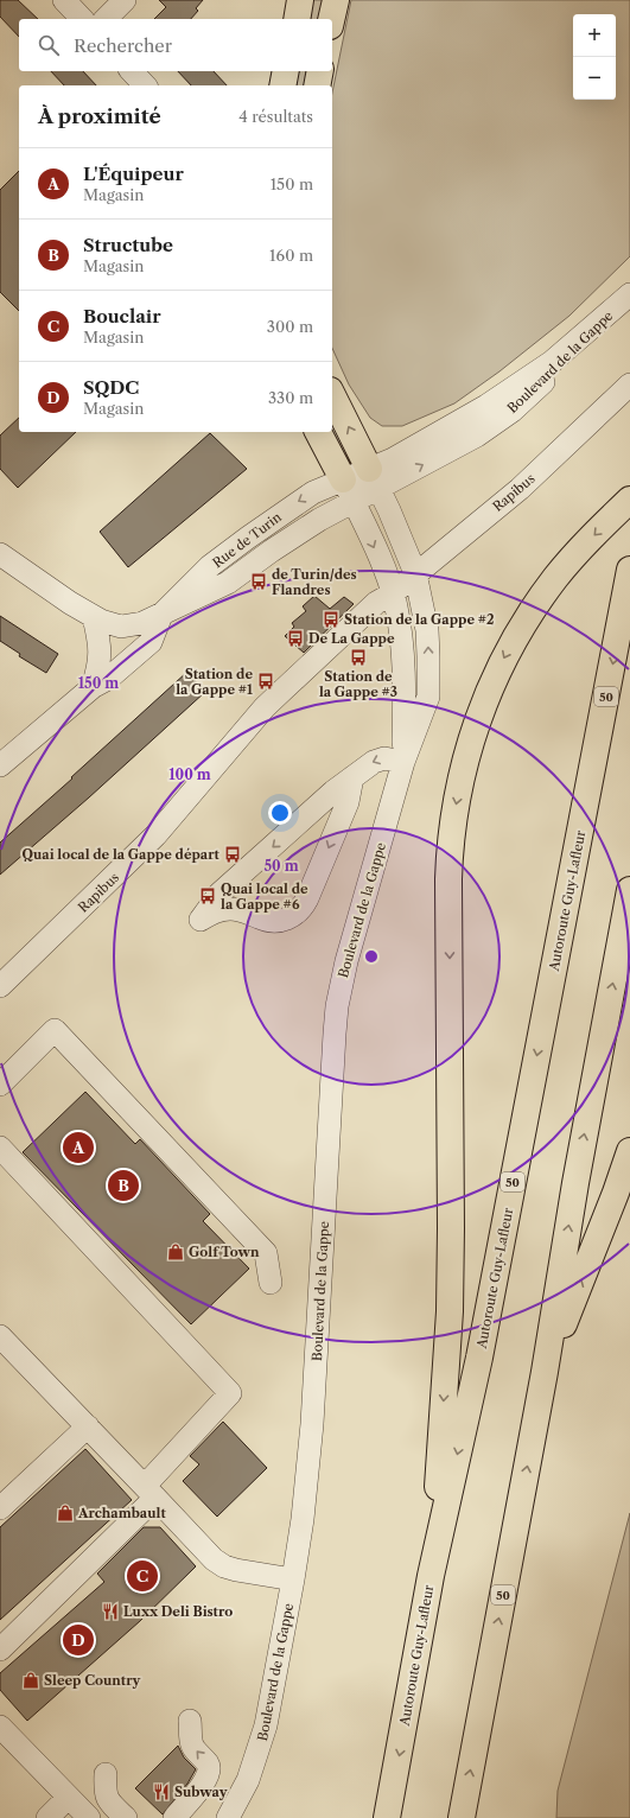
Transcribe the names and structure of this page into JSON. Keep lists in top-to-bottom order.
{
  "streets": {
    "highway": ["50", "Autoroute Guy-Lafleur"],
    "street": ["Boulevard de la Gappe", "Rapibus", "Rue de Turin"]
  },
  "crossings": [
    ["Boulevard de la Gappe", "Rapibus"],
    ["Boulevard de la Gappe", "Rue de Turin"]
  ],
  "places": {
    "bus stop": [
      "de Turin/des Flandres",
      "Station de la Gappe #2",
      "De La Gappe",
      "Station de la Gappe #3",
      "Station de la Gappe #1",
      "Quai local de la Gappe départ",
      "Quai local de la Gappe #6"
    ],
    "shop": ["Golf Town", "Archambault", "Sleep Country"],
    "restaurant": ["Luxx Deli Bistro", "Subway"]
  },
  "page": {
    "map_buttons": ["+", "−"],
    "search": "Rechercher",
    "heading": ["À proximité", "4 résultats"],
    "list": [
      {
        "mark": "A",
        "name": "L'Équipeur",
        "note": "Magasin",
        "value": "150 m"
      },
      {
        "mark": "B",
        "name": "Structube",
        "note": "Magasin",
        "value": "160 m"
      },
      {
        "mark": "C",
        "name": "Bouclair",
        "note": "Magasin",
        "value": "300 m"
      },
      {
        "mark": "D",
        "name": "SQDC",
        "note": "Magasin",
        "value": "330 m"
      }
    ],
    "pins": [
      "A",
      "B",
      "C",
      "D"
    ]
  },
  "rings": ["150 m", "100 m", "50 m"]
}
